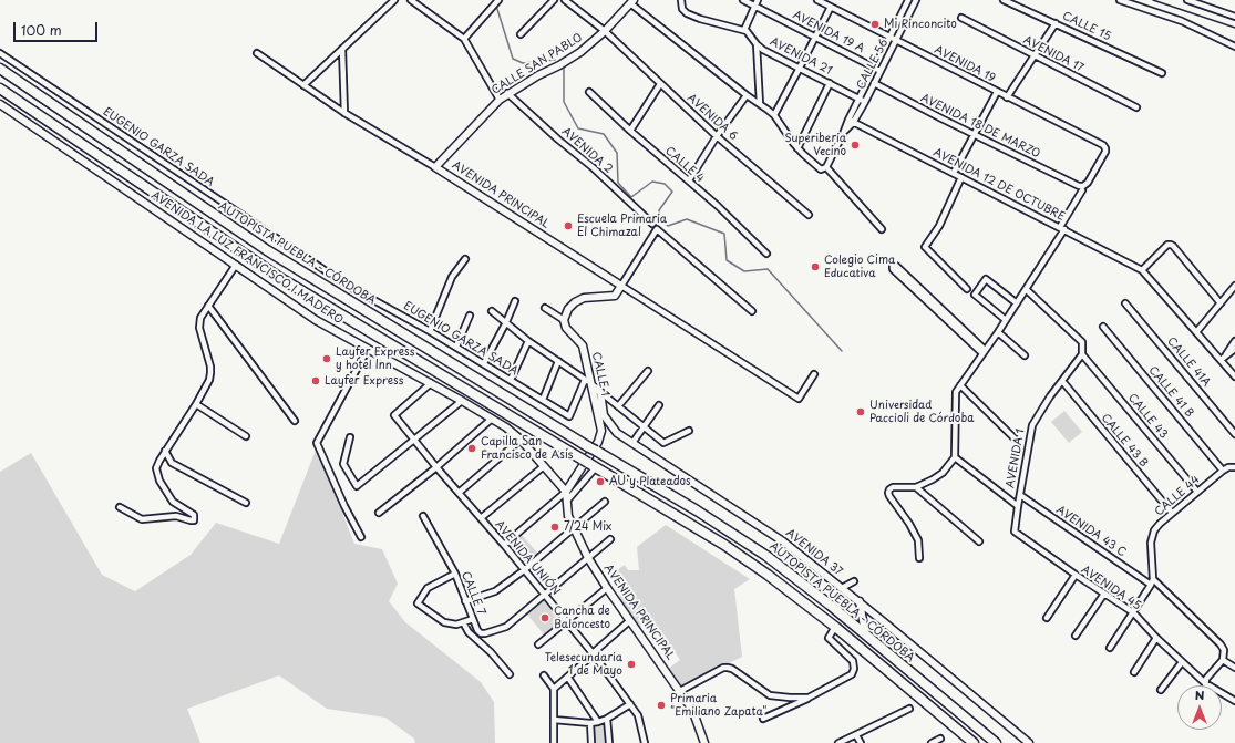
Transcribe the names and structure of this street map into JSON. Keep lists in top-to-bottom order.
{
  "streets": {
    "highway": ["AUTOPISTA PUEBLA - CÓRDOBA"],
    "street": [
      "CALLE 15",
      "AVENIDA 19 A",
      "AVENIDA 17",
      "AVENIDA 21",
      "CALLE SAN PABLO",
      "CALLE 56",
      "AVENIDA 19",
      "AVENIDA 6",
      "AVENIDA 18 DE MARZO",
      "EUGENIO GARZA SADA",
      "AVENIDA 2",
      "CALLE 4",
      "AVENIDA 12 DE OCTUBRE",
      "AVENIDA PRINCIPAL",
      "AVENIDA LA LUZ FRANCISCO I MADERO",
      "CALLE 41A",
      "CALLE 1",
      "CALLE 41 B",
      "CALLE 43",
      "CALLE 43 B",
      "AVENIDA 1",
      "CALLE 44",
      "AVENIDA 43 C",
      "AVENIDA 37",
      "AVENIDA UNIÓN",
      "AVENIDA 45",
      "CALLE 7"
    ]
  },
  "crossings": [
    ["AVENIDA 19 A", "CALLE 56"],
    ["AVENIDA 21", "CALLE 56"],
    ["CALLE SAN PABLO", "AVENIDA 6"],
    ["CALLE SAN PABLO", "AVENIDA 2"],
    ["CALLE SAN PABLO", "AVENIDA PRINCIPAL"],
    ["CALLE 56", "AVENIDA 19"],
    ["CALLE 56", "AVENIDA 18 DE MARZO"],
    ["CALLE 56", "AVENIDA 12 DE OCTUBRE"],
    ["AVENIDA 19", "AVENIDA 18 DE MARZO"],
    ["AVENIDA PRINCIPAL", "AVENIDA LA LUZ FRANCISCO I MADERO"],
    ["AVENIDA PRINCIPAL", "CALLE 1"],
    ["AVENIDA LA LUZ FRANCISCO I MADERO", "CALLE 1"],
    ["AVENIDA LA LUZ FRANCISCO I MADERO", "AVENIDA UNIÓN"],
    ["CALLE 41 B", "CALLE 44"],
    ["CALLE 43", "AVENIDA 1"],
    ["CALLE 43", "CALLE 44"],
    ["CALLE 43 B", "AVENIDA 1"],
    ["CALLE 43 B", "CALLE 44"],
    ["AVENIDA 1", "AVENIDA 43 C"],
    ["AVENIDA 1", "AVENIDA 45"],
    ["CALLE 44", "AVENIDA 43 C"],
    ["AVENIDA UNIÓN", "CALLE 7"]
  ],
  "places": [
    "Mi Rinconcito",
    "Superiberia Vecino",
    "Escuela Primaria El Chimazal",
    "Colegio Cima Educativa",
    "Layfer Express y hotel Inn",
    "Layfer Express",
    "Universidad Paccioli de Córdoba",
    "Capilla San Francisco de Asís",
    "AU y Plateados",
    "7/24 Mix",
    "Cancha de Baloncesto",
    "Telesecundaria 1 de Mayo",
    "Primaria \"Emiliano Zapata\""
  ],
  "scale_bar": "100 m",
  "north": "top"
}
